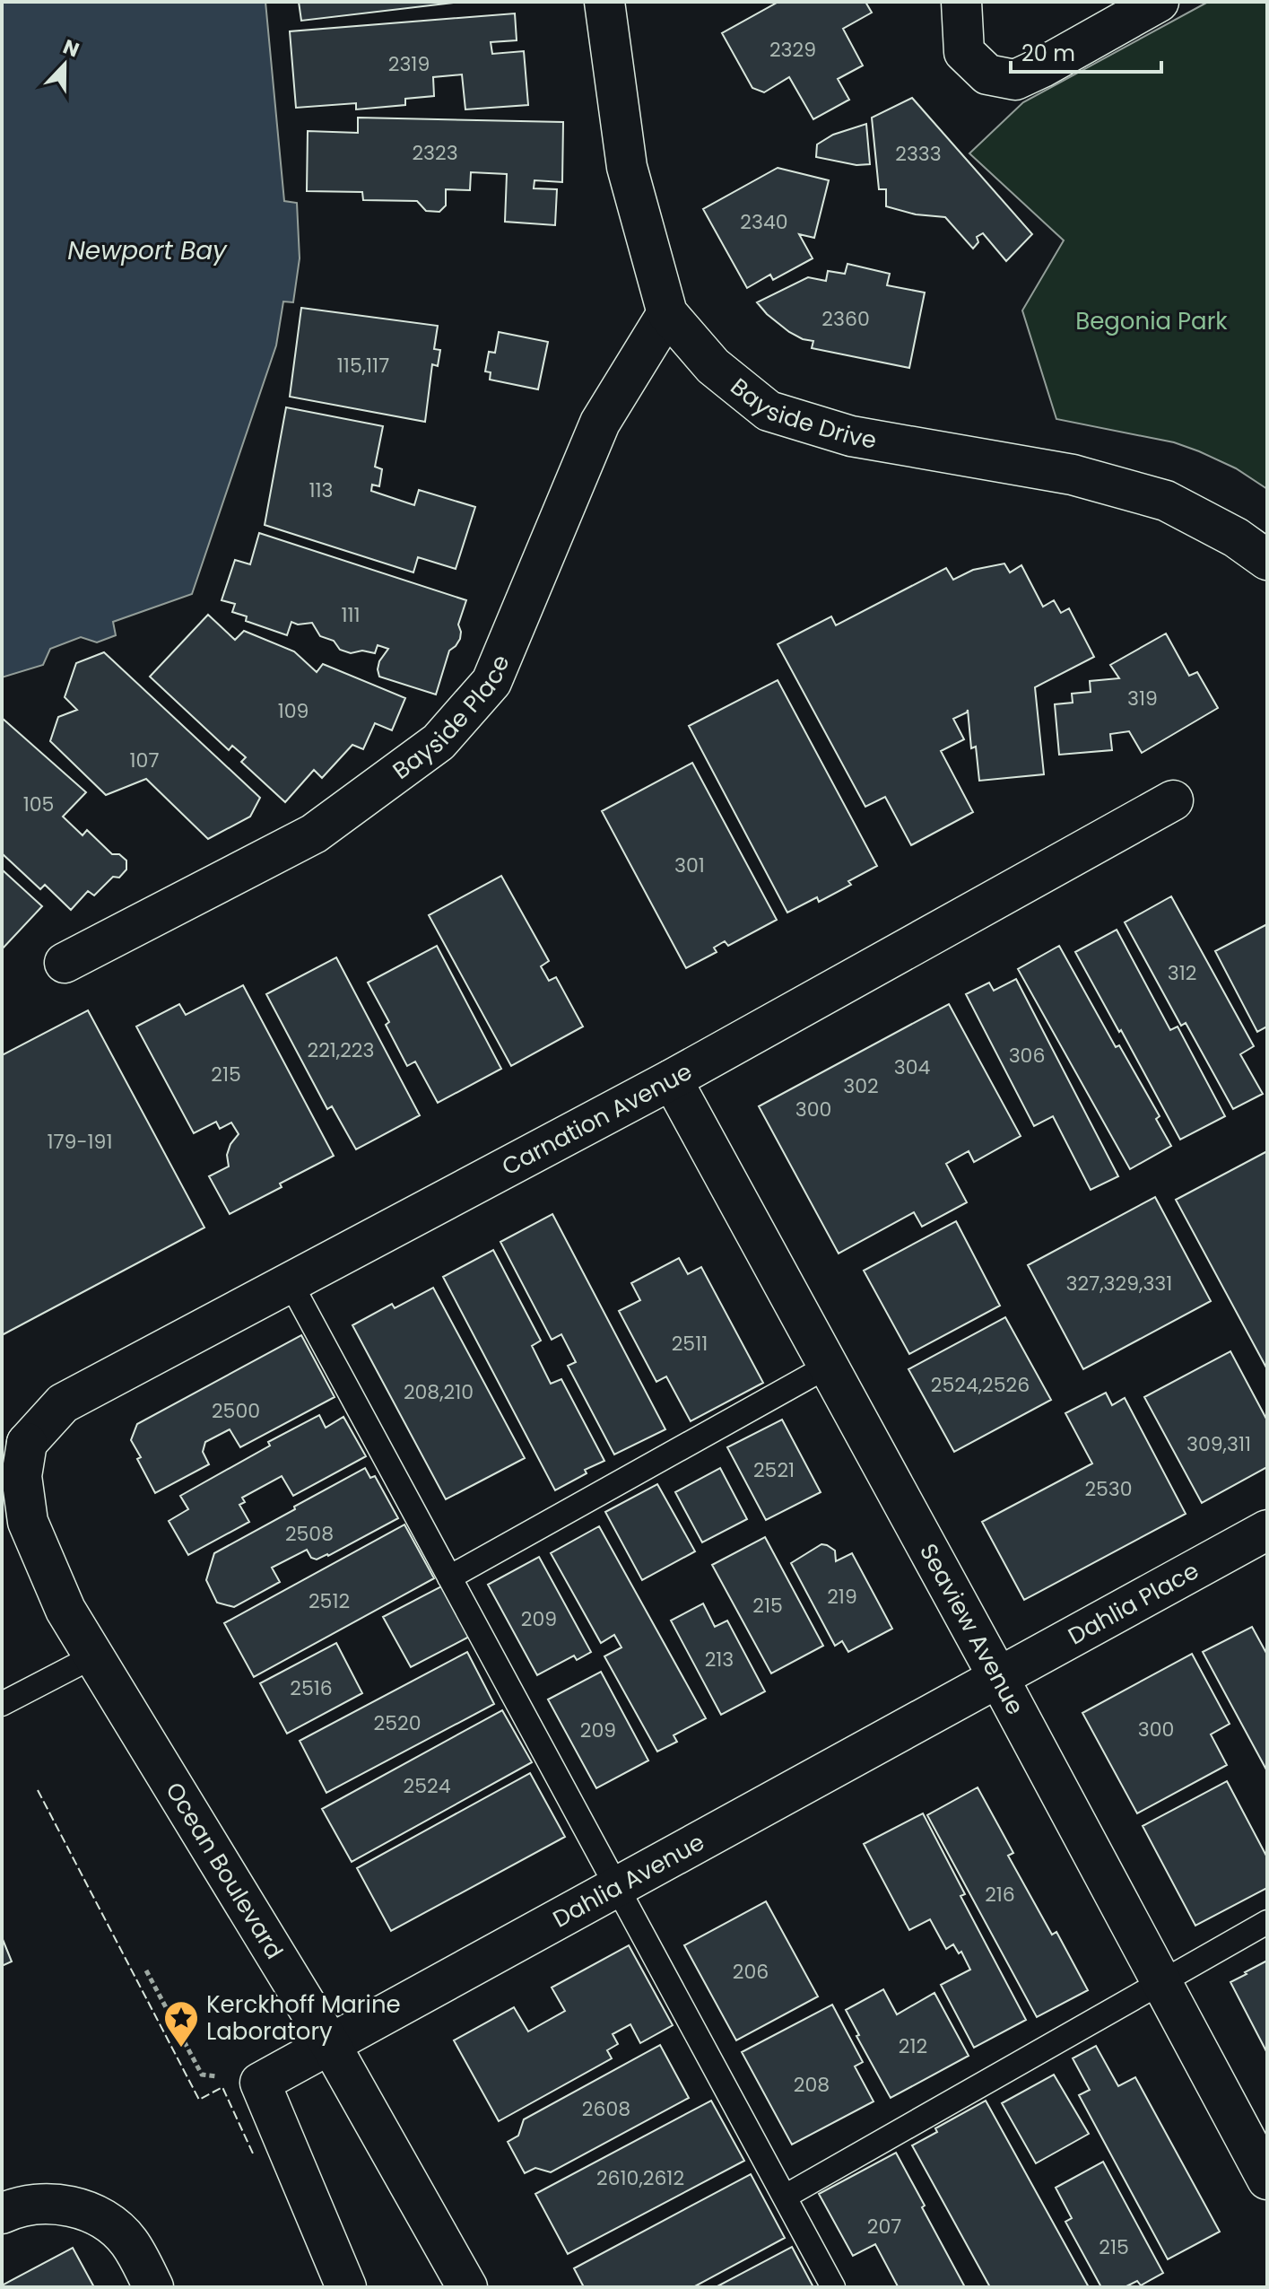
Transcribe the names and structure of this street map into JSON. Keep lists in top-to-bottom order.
{
  "streets": {
    "street": [
      "Bayside Drive",
      "Bayside Place",
      "Carnation Avenue",
      "Dahlia Place",
      "Seaview Avenue",
      "Ocean Boulevard",
      "Dahlia Avenue"
    ]
  },
  "crossings": [
    ["Bayside Drive", "Bayside Place"],
    ["Carnation Avenue", "Seaview Avenue"],
    ["Carnation Avenue", "Ocean Boulevard"],
    ["Dahlia Place", "Seaview Avenue"],
    ["Dahlia Place", "Dahlia Avenue"],
    ["Seaview Avenue", "Dahlia Avenue"],
    ["Ocean Boulevard", "Dahlia Avenue"]
  ],
  "water": ["Newport Bay"],
  "parks": ["Begonia Park"],
  "places": {
    "place": ["Kerckhoff Marine Laboratory"]
  },
  "house_numbers": [
    "2329",
    "2319",
    "2323",
    "2333",
    "2340",
    "2360",
    "115,117",
    "113",
    "111",
    "319",
    "109",
    "107",
    "105",
    "301",
    "312",
    "221,223",
    "306",
    "304",
    "215",
    "302",
    "300",
    "179-191",
    "327,329,331",
    "2511",
    "2524,2526",
    "208,210",
    "2500",
    "309,311",
    "2521",
    "2530",
    "2508",
    "219",
    "2512",
    "215",
    "209",
    "213",
    "2516",
    "2520",
    "300",
    "209",
    "2524",
    "216",
    "206",
    "212",
    "208",
    "2608",
    "2610,2612",
    "207",
    "215"
  ],
  "scale_bar": "20 m",
  "north": "top"
}
